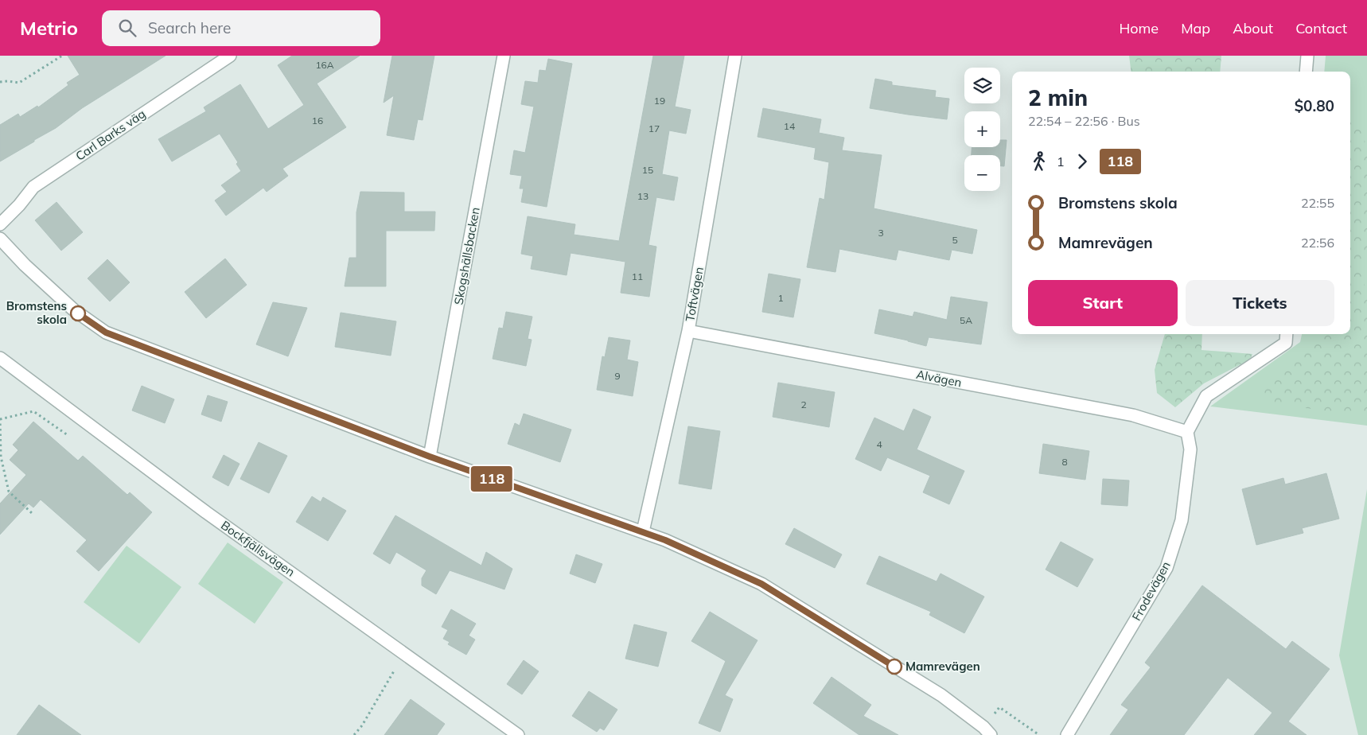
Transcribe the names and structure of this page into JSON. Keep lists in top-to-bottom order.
{
  "streets": {
    "street": [
      "Carl Barks väg",
      "Skogshällsbacken",
      "Toftvägen",
      "Alvägen",
      "Bockfjällsvägen",
      "Frodevägen"
    ]
  },
  "crossings": [
    ["Toftvägen", "Alvägen"],
    ["Alvägen", "Frodevägen"]
  ],
  "places": ["Bromstens skola", "Mamrevägen"],
  "lines": ["bus line 118"],
  "house_numbers": [
    "16A",
    "19",
    "16",
    "14",
    "17",
    "15",
    "13",
    "3",
    "5",
    "11",
    "1",
    "5A",
    "9",
    "2",
    "4",
    "8"
  ],
  "page": {
    "header": "Metrio",
    "search": "Search here",
    "nav": [
      "Home",
      "Map",
      "About",
      "Contact"
    ],
    "on_map": "118",
    "map_buttons": ["+", "−"],
    "heading": ["2 min", "22:54 – 22:56 · Bus", "$0.80"],
    "legs": ["1", "118"],
    "list": [
      {
        "name": "Bromstens skola",
        "value": "22:55"
      },
      {
        "name": "Mamrevägen",
        "value": "22:56"
      }
    ],
    "buttons": ["Start", "Tickets"]
  }
}
